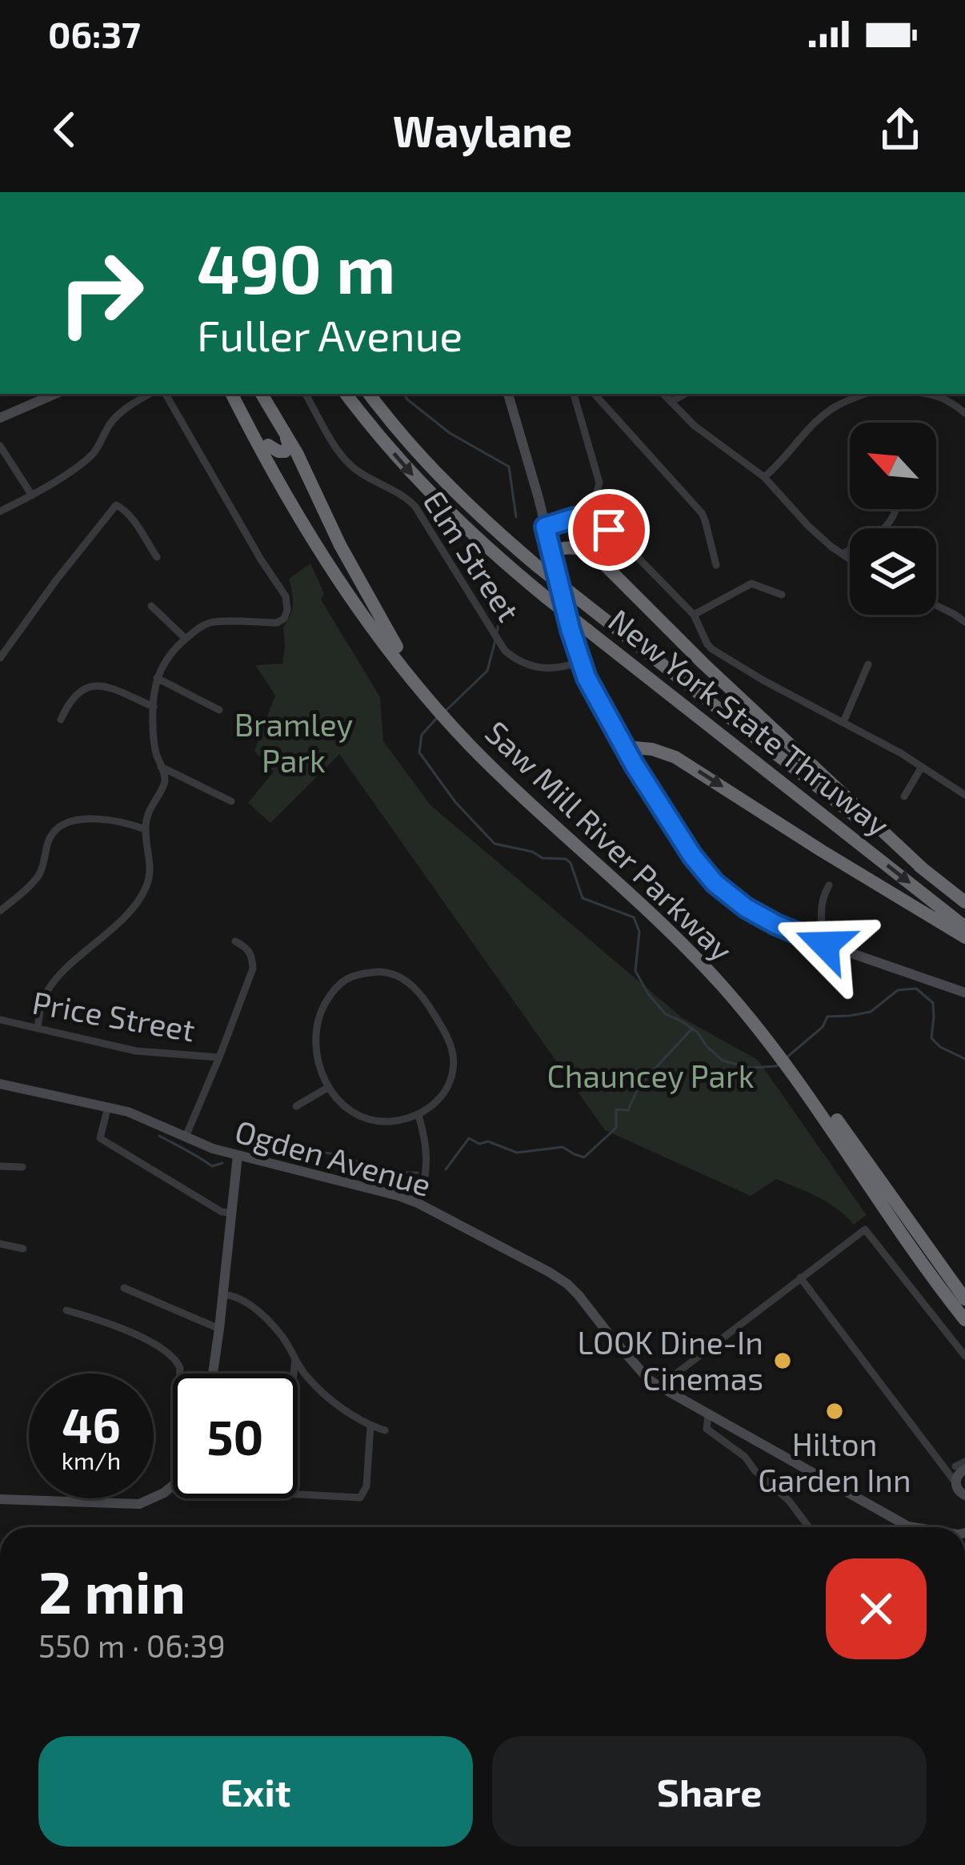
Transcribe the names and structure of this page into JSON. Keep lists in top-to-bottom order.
{
  "streets": {
    "highway": ["New York State Thruway", "Saw Mill River Parkway"],
    "street": ["Elm Street", "Price Street", "Ogden Avenue"]
  },
  "parks": ["Bramley Park", "Chauncey Park"],
  "places": ["LOOK Dine-In Cinemas", "Hilton Garden Inn"],
  "north": "top left",
  "page": {
    "status": "06:37",
    "header": "Waylane",
    "turn": ["490 m", "Fuller Avenue"],
    "speed": "46 km/h",
    "limit": "50",
    "heading": ["2 min", "550 m · 06:39"],
    "buttons": ["Exit", "Share"]
  }
}
